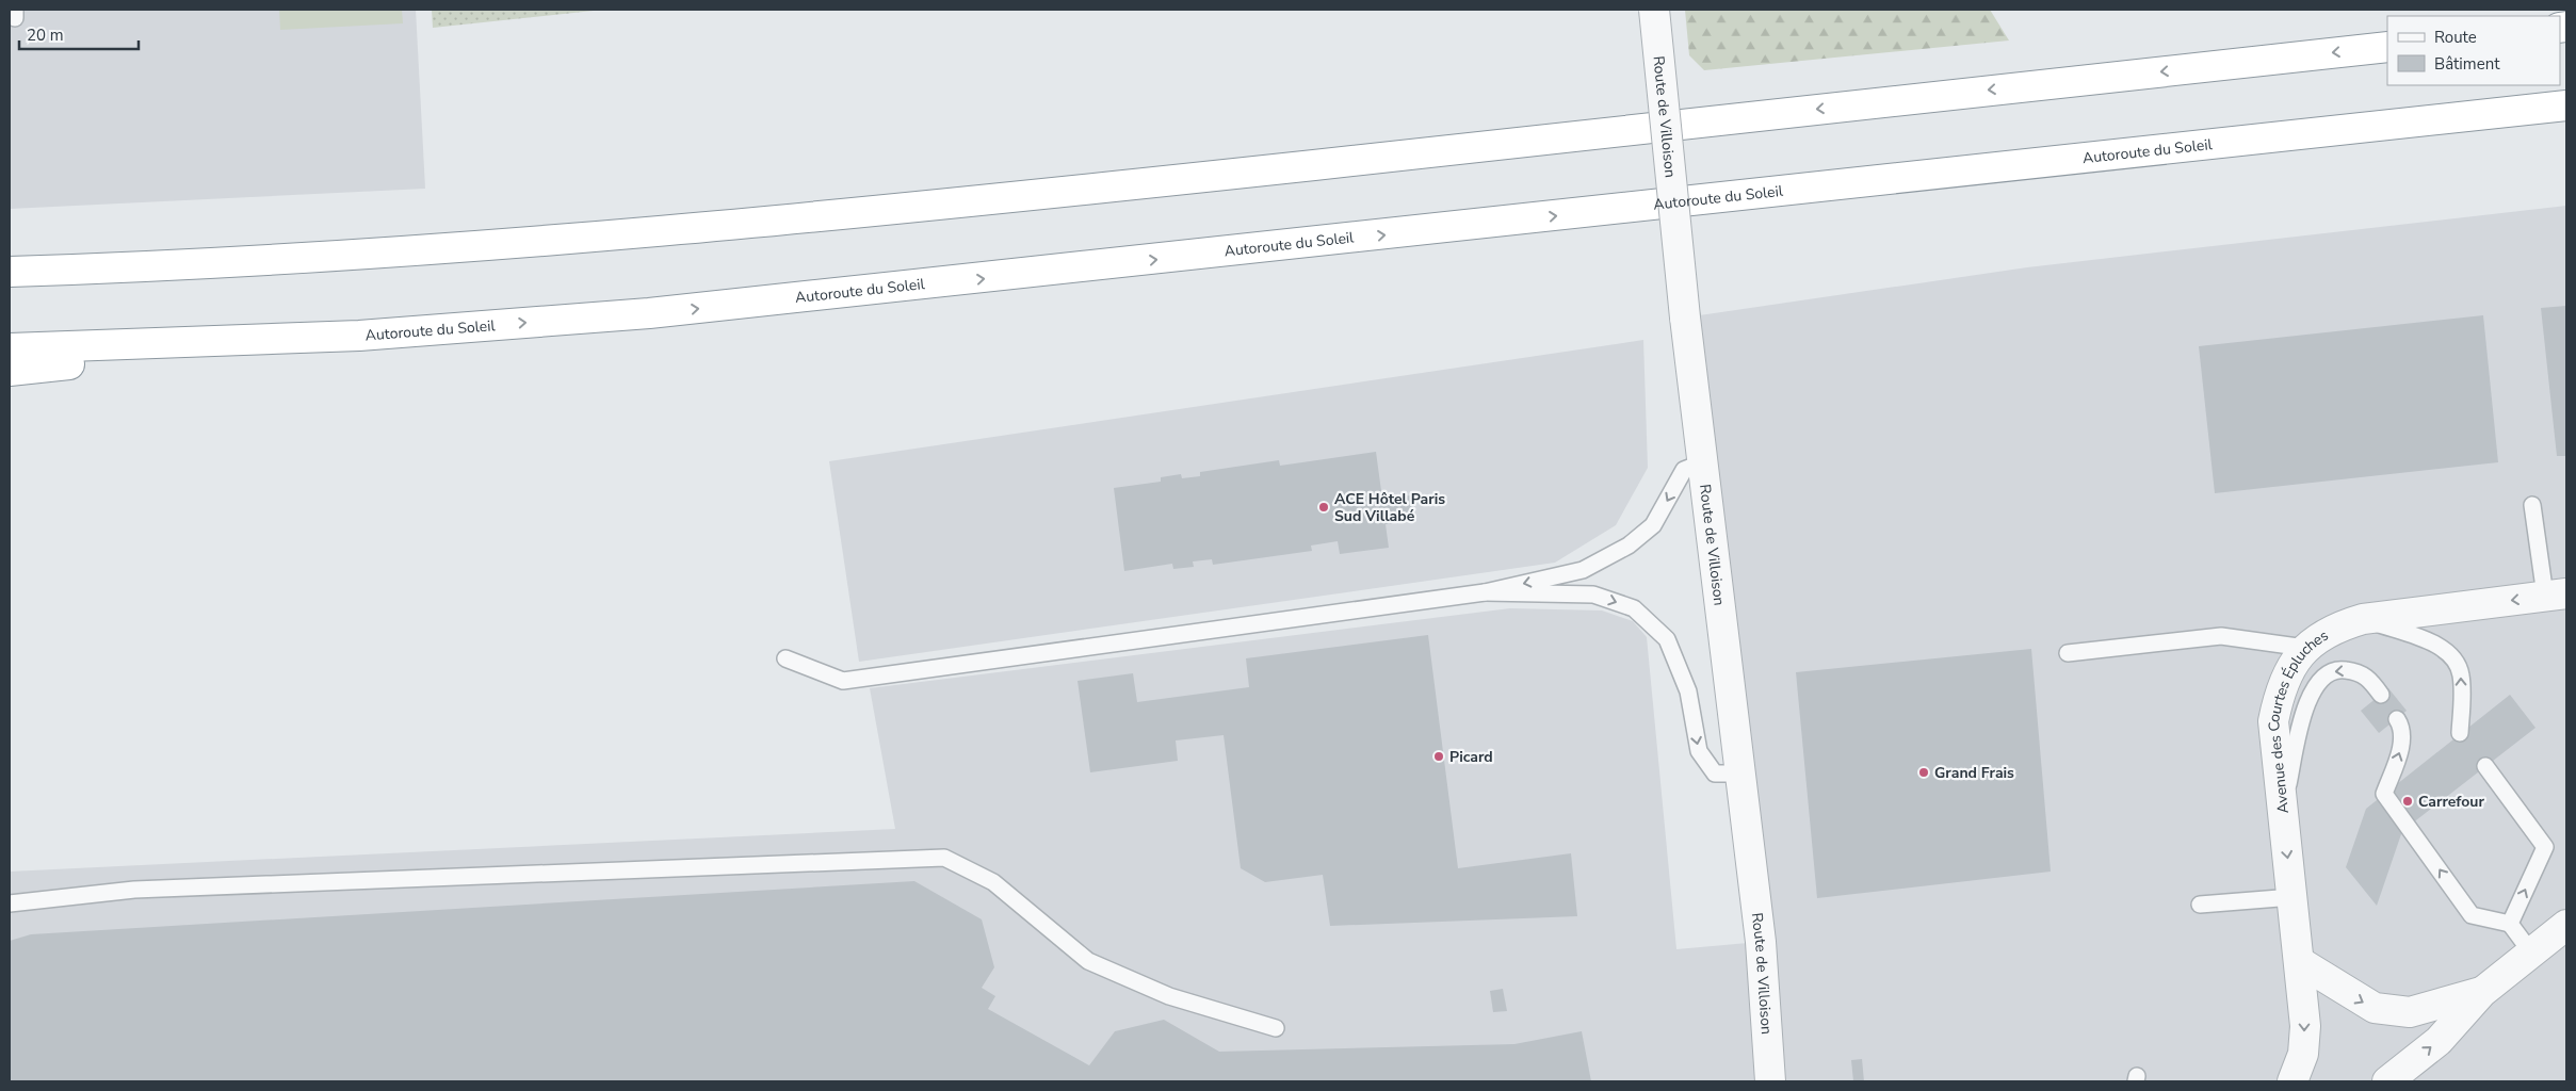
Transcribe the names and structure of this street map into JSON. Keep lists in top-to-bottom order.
{
  "streets": {
    "highway": ["Autoroute du Soleil"],
    "street": ["Route de Villoison", "Avenue des Courtes Épluches"]
  },
  "places": [
    "ACE Hôtel Paris Sud Villabé",
    "Picard",
    "Grand Frais",
    "Carrefour"
  ],
  "legend": ["Route", "Bâtiment"],
  "scale_bar": "20 m"
}
